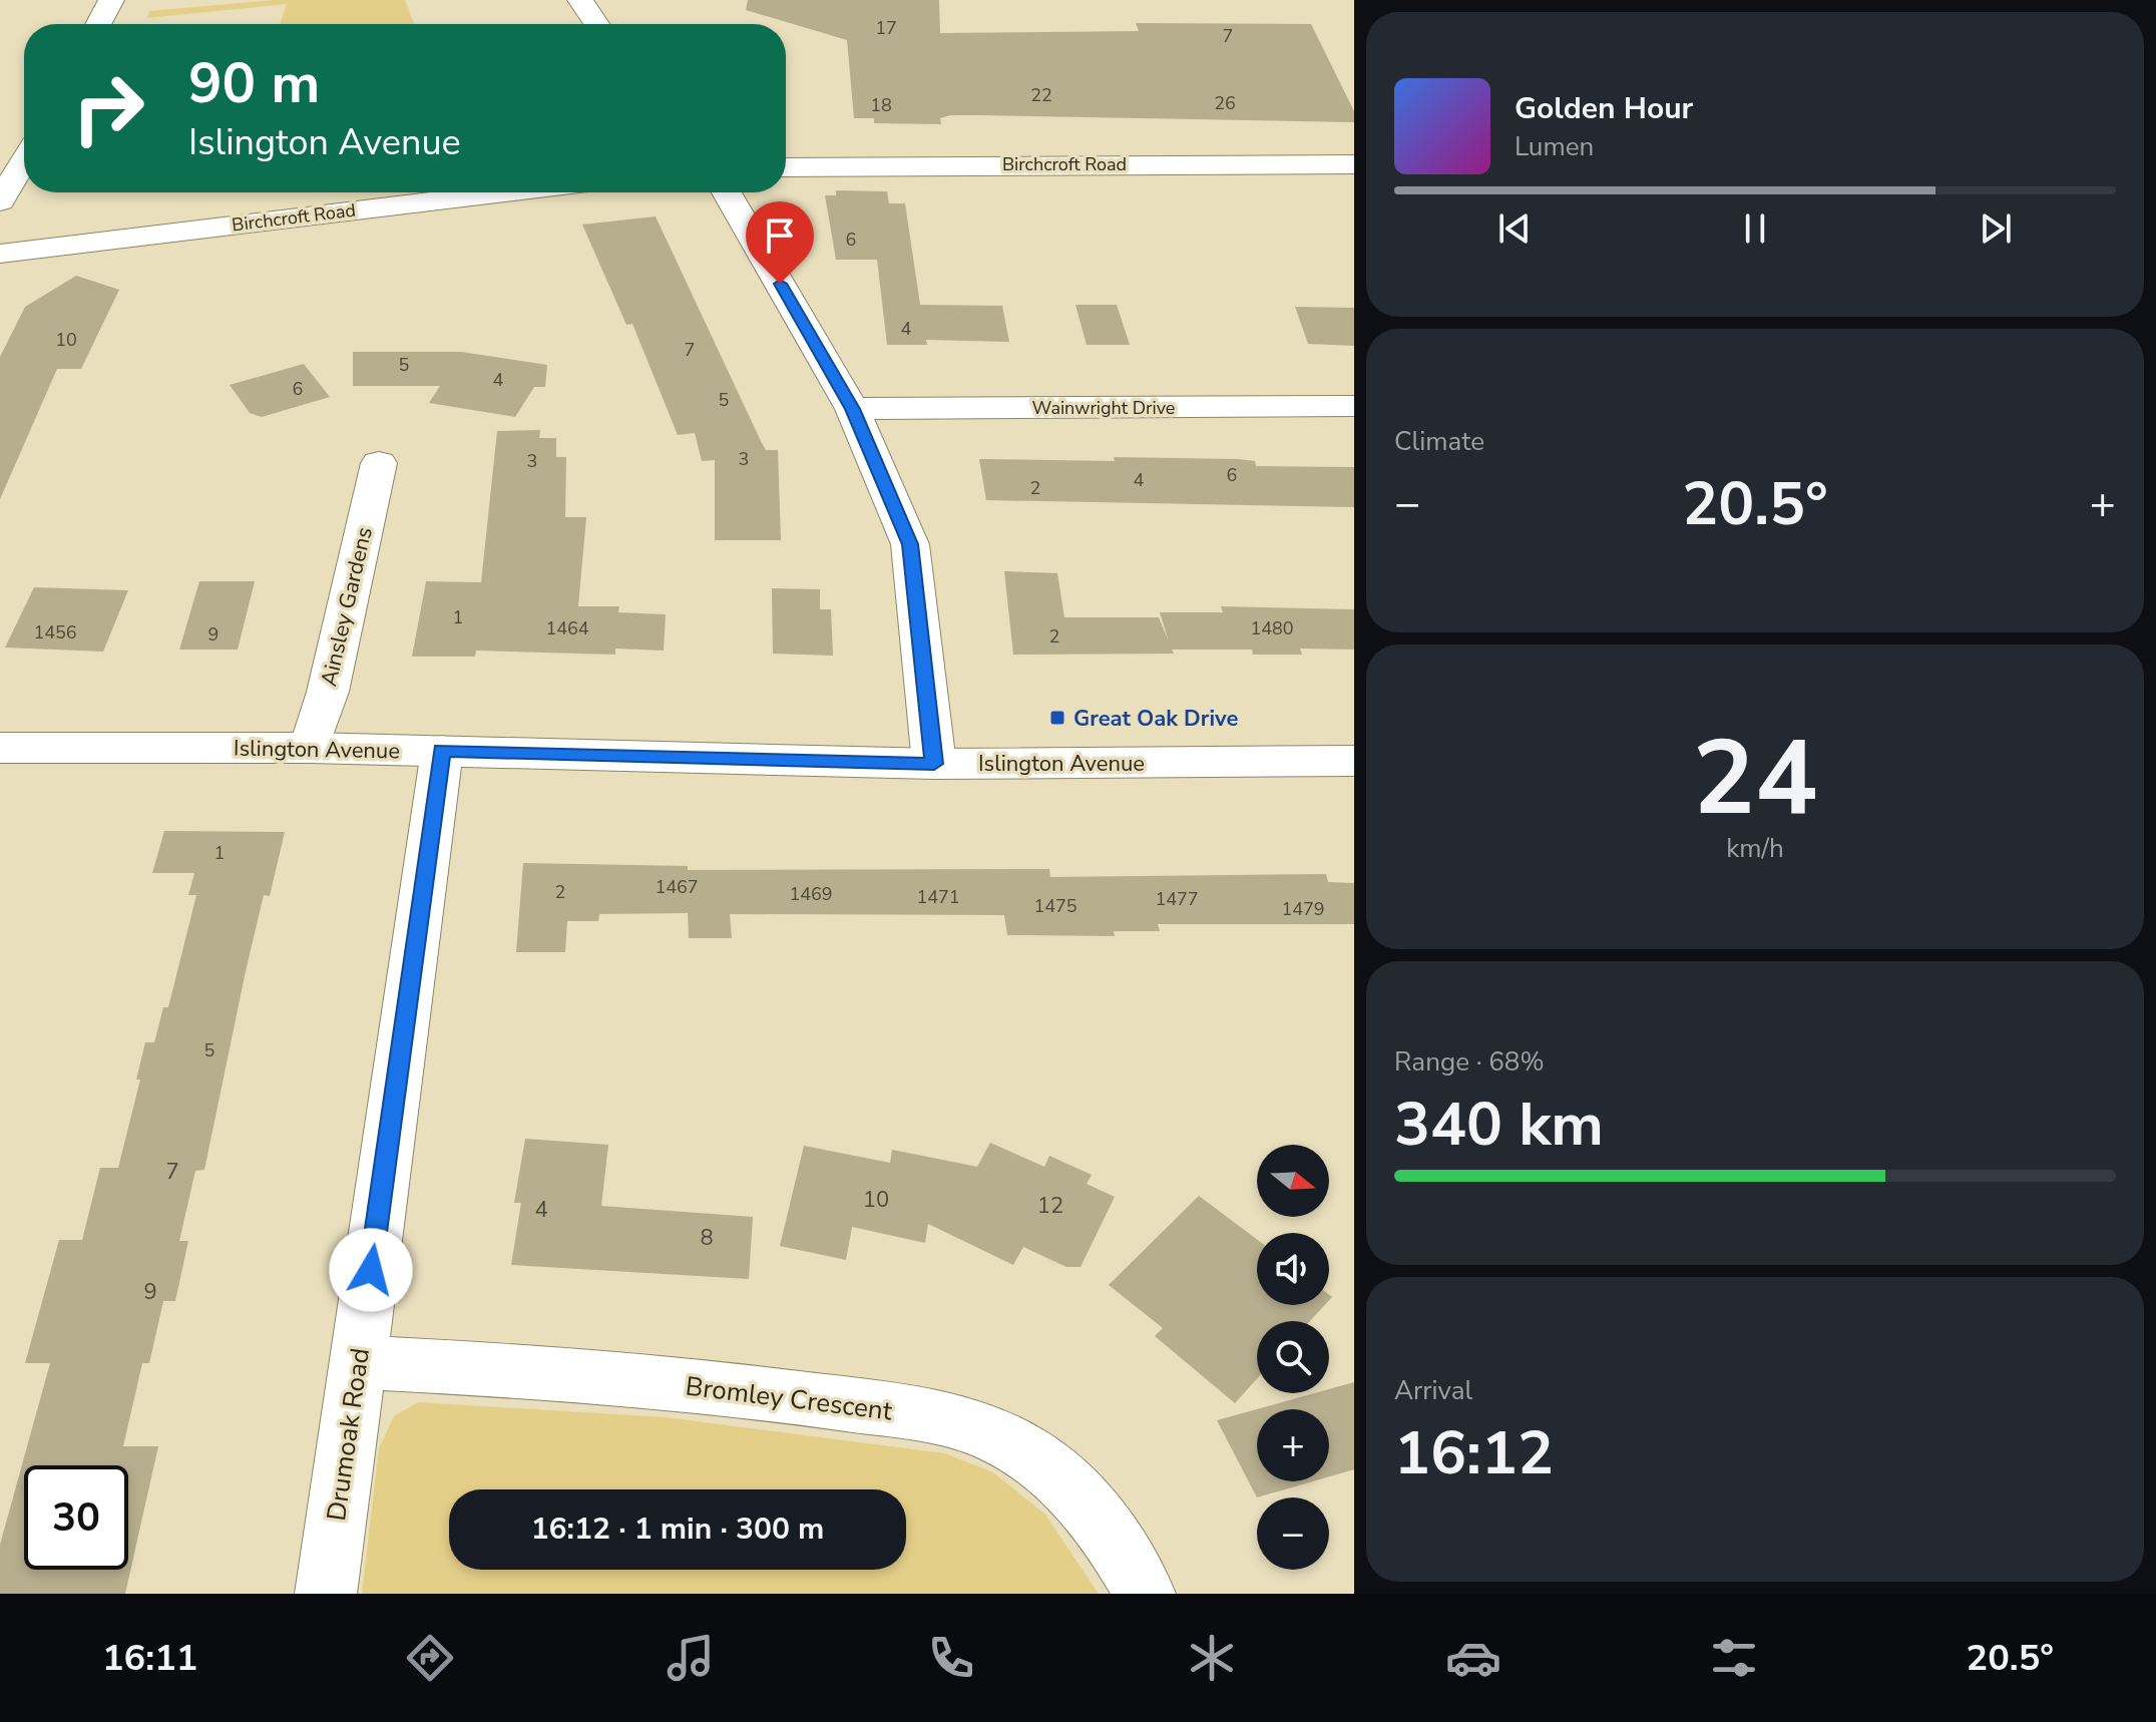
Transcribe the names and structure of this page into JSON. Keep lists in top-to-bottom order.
{
  "streets": {
    "street": [
      "Birchcroft Road",
      "Wainwright Drive",
      "Ainsley Gardens",
      "Islington Avenue",
      "Bromley Crescent",
      "Drumoak Road"
    ]
  },
  "crossings": [
    ["Ainsley Gardens", "Islington Avenue"],
    ["Islington Avenue", "Drumoak Road"],
    ["Bromley Crescent", "Drumoak Road"]
  ],
  "places": {
    "transit": ["Great Oak Drive"]
  },
  "house_numbers": [
    "17",
    "7",
    "22",
    "26",
    "18",
    "6",
    "4",
    "10",
    "7",
    "5",
    "4",
    "6",
    "5",
    "3",
    "3",
    "6",
    "4",
    "2",
    "1",
    "1464",
    "1480",
    "1456",
    "9",
    "2",
    "1",
    "1467",
    "2",
    "1469",
    "1471",
    "1477",
    "1475",
    "1479",
    "5",
    "7",
    "10",
    "12",
    "4",
    "8",
    "9"
  ],
  "north": "right",
  "page": {
    "turn": ["90 m", "Islington Avenue"],
    "song": ["Golden Hour", "Lumen"],
    "tile": [
      "Climate",
      ["24", "km/h"],
      ["Range · 68%", "340 km"],
      ["Arrival", "16:12"]
    ],
    "heat": ["−", "20.5°", "+"],
    "map_buttons": ["+", "−"],
    "limit": "30",
    "trip": "16:12 · 1 min · 300 m",
    "tabs": ["16:11", "20.5°"]
  }
}
